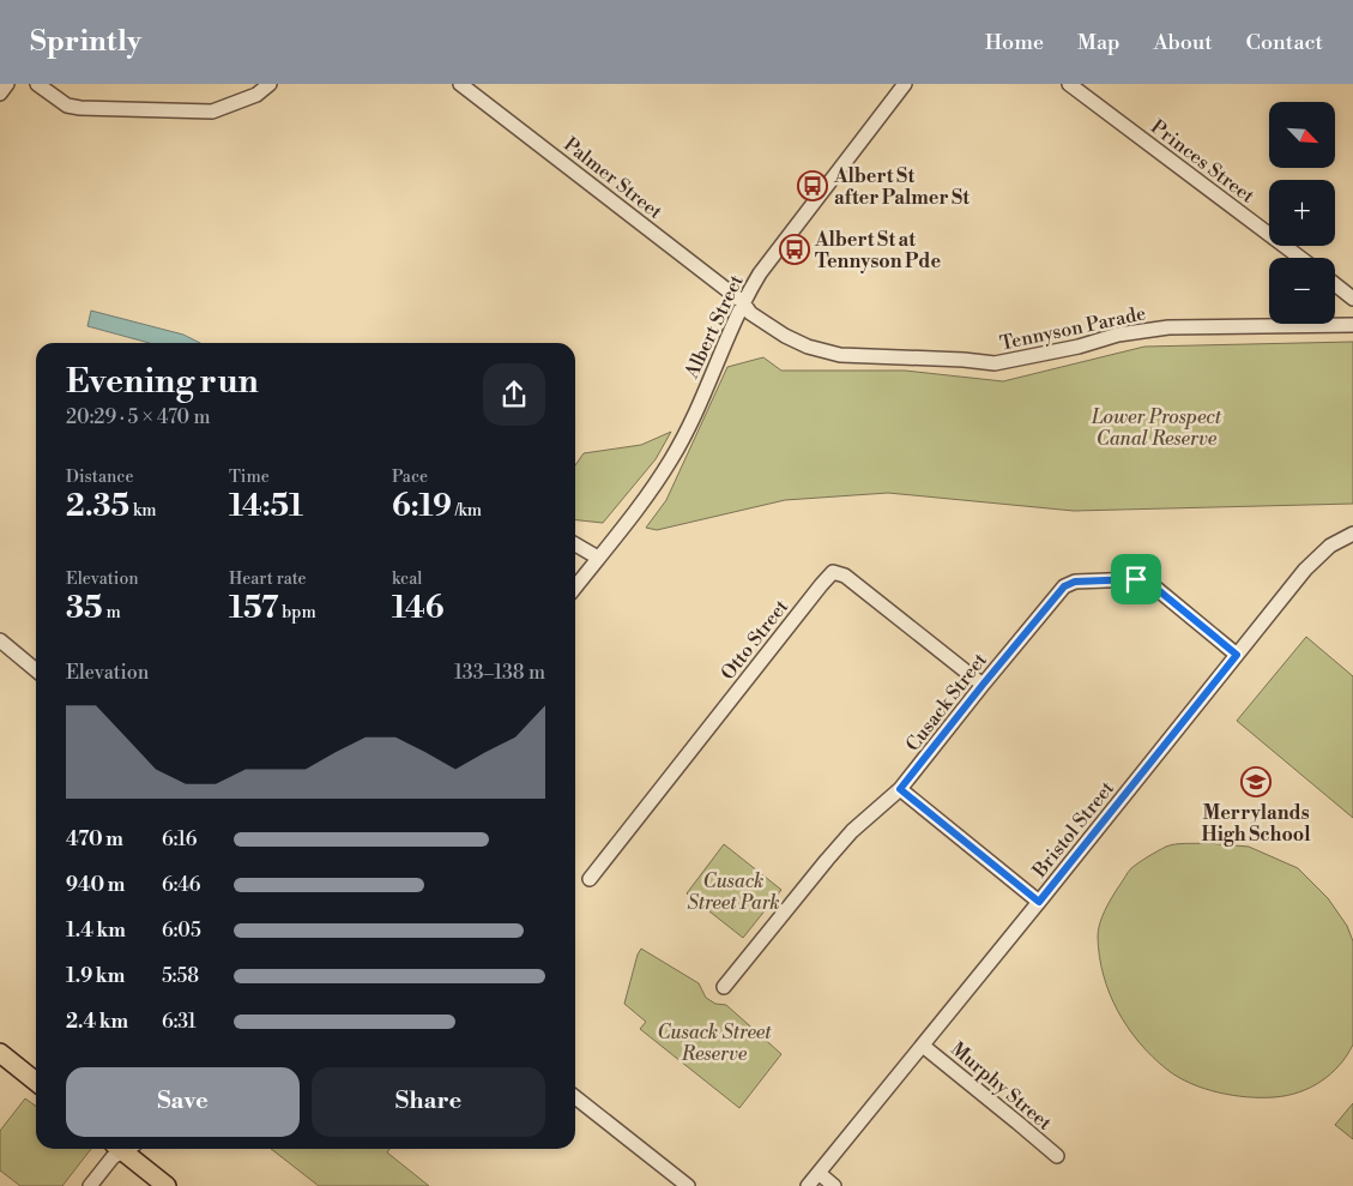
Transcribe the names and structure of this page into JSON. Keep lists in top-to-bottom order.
{
  "streets": {
    "street": [
      "Princes Street",
      "Palmer Street",
      "Albert Street",
      "Tennyson Parade",
      "Otto Street",
      "Cusack Street",
      "Bristol Street",
      "Murphy Street"
    ]
  },
  "crossings": [
    ["Palmer Street", "Albert Street"],
    ["Palmer Street", "Tennyson Parade"],
    ["Albert Street", "Tennyson Parade"],
    ["Otto Street", "Cusack Street"],
    ["Cusack Street", "Bristol Street"],
    ["Bristol Street", "Murphy Street"]
  ],
  "parks": ["Lower Prospect Canal Reserve", "Cusack Street Park", "Cusack Street Reserve"],
  "places": {
    "bus stop": ["Albert St after Palmer St", "Albert St at Tennyson Pde"],
    "school or university": ["Merrylands High School"]
  },
  "north": "bottom right",
  "page": {
    "header": "Sprintly",
    "nav": [
      "Home",
      "Map",
      "About",
      "Contact"
    ],
    "map_buttons": ["+", "−"],
    "heading": ["Evening run", "20:29 · 5 × 470 m"],
    "stats": [
      ["Distance", "2.35 km"],
      ["Time", "14:51"],
      ["Pace", "6:19 /km"],
      ["Elevation", "35 m"],
      ["Heart rate", "157 bpm"],
      ["kcal", "146"]
    ],
    "chart": ["Elevation", "133–138 m"],
    "list": [
      {
        "name": "470 m",
        "note": "6:16"
      },
      {
        "name": "940 m",
        "note": "6:46"
      },
      {
        "name": "1.4 km",
        "note": "6:05"
      },
      {
        "name": "1.9 km",
        "note": "5:58"
      },
      {
        "name": "2.4 km",
        "note": "6:31"
      }
    ],
    "buttons": ["Save", "Share"]
  }
}
